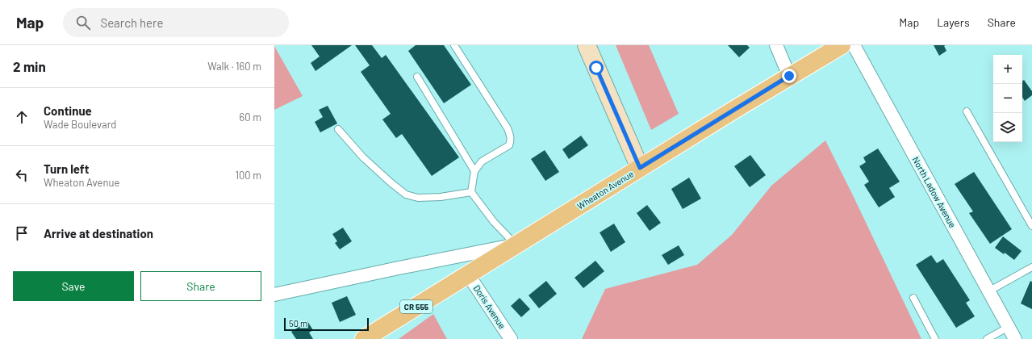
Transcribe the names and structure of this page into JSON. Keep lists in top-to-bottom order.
{
  "streets": {
    "main road": ["Wheaton Avenue", "CR 555"],
    "street": ["North Ladow Avenue", "Doris Avenue"]
  },
  "crossings": [
    ["Wheaton Avenue", "CR 555"],
    ["Wheaton Avenue", "Doris Avenue"],
    ["CR 555", "Doris Avenue"]
  ],
  "scale_bar": "50 m",
  "page": {
    "header": "Map",
    "search": "Search here",
    "nav": ["Map", "Layers", "Share"],
    "heading": ["2 min", "Walk · 160 m"],
    "map_buttons": ["+", "−"],
    "list": [
      ["Continue", "Wade Boulevard", "60 m"],
      ["Turn left", "Wheaton Avenue", "100 m"],
      "Arrive at destination"
    ],
    "buttons": ["Save", "Share"],
    "scale": "50 m"
  }
}
